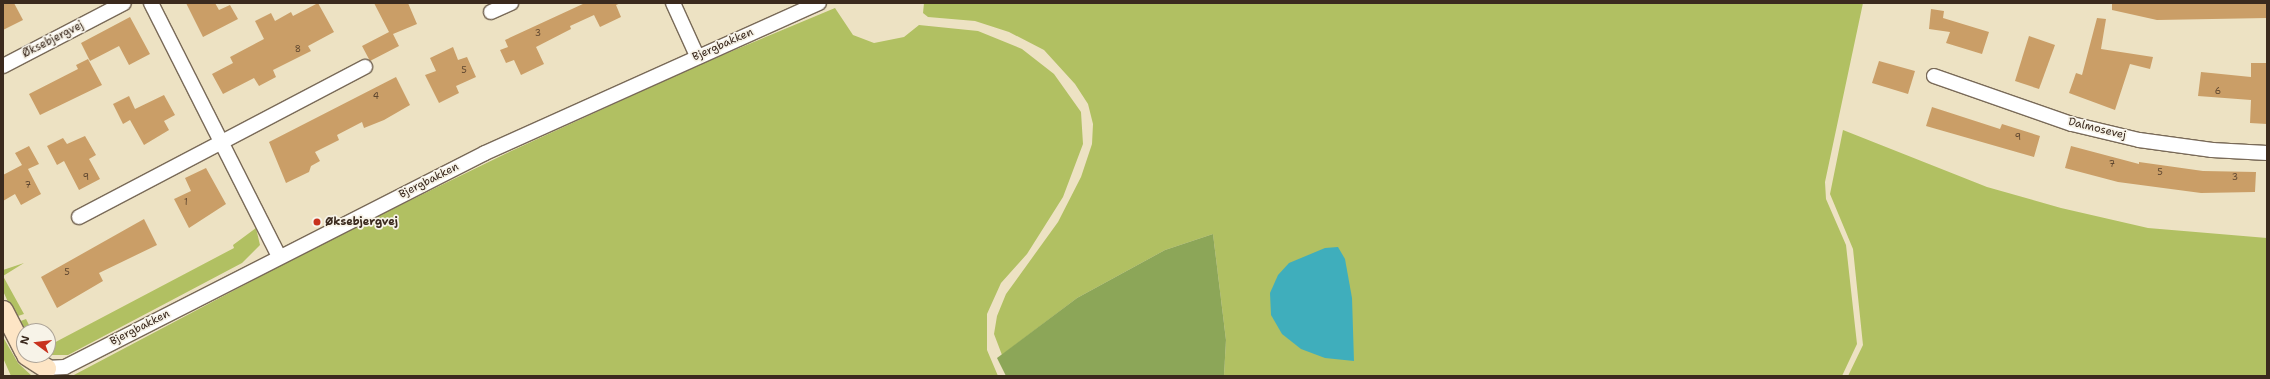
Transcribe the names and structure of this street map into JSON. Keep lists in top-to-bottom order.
{
  "streets": {
    "street": ["Øksebjergvej", "Bjergbakken", "Dalmosevej"]
  },
  "places": ["Øksebjergvej"],
  "house_numbers": [
    "3",
    "8",
    "5",
    "6",
    "4",
    "9",
    "7",
    "5",
    "9",
    "3",
    "7",
    "1",
    "5"
  ],
  "north": "left"
}
